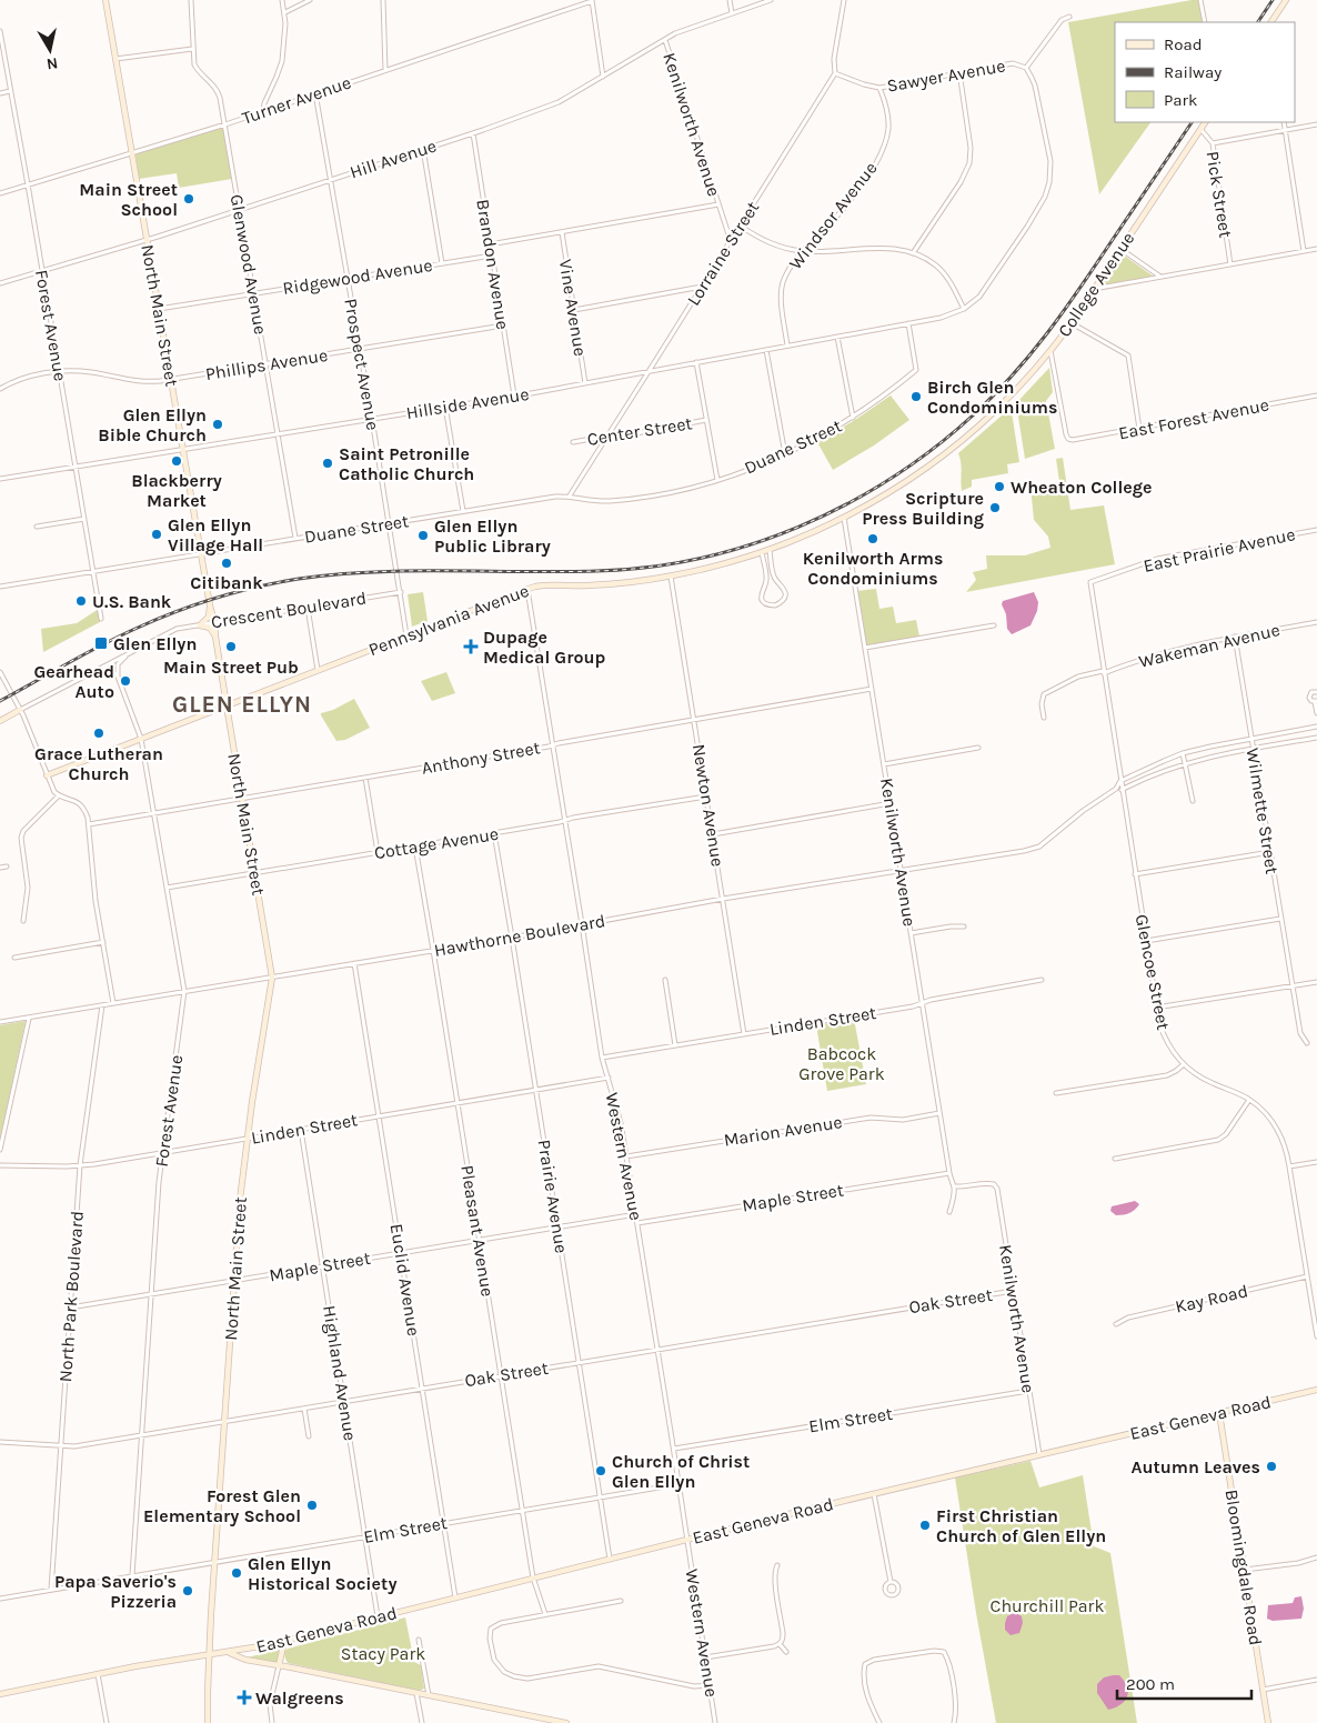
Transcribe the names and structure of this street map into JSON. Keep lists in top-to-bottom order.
{
  "streets": {
    "street": [
      "Sawyer Avenue",
      "Turner Avenue",
      "Kenilworth Avenue",
      "Hill Avenue",
      "Pick Street",
      "Windsor Avenue",
      "Lorraine Street",
      "Glenwood Avenue",
      "Brandon Avenue",
      "Ridgewood Avenue",
      "College Avenue",
      "Vine Avenue",
      "North Main Street",
      "Forest Avenue",
      "Phillips Avenue",
      "Prospect Avenue",
      "Hillside Avenue",
      "East Forest Avenue",
      "Center Street",
      "Duane Street",
      "East Prairie Avenue",
      "Crescent Boulevard",
      "Pennsylvania Avenue",
      "Wakeman Avenue",
      "Anthony Street",
      "Newton Avenue",
      "Wilmette Street",
      "Cottage Avenue",
      "Hawthorne Boulevard",
      "Glencoe Street",
      "Linden Street",
      "Marion Avenue",
      "Western Avenue",
      "Prairie Avenue",
      "Maple Street",
      "Pleasant Avenue",
      "Euclid Avenue",
      "North Park Boulevard",
      "Kay Road",
      "Oak Street",
      "Highland Avenue",
      "East Geneva Road",
      "Elm Street",
      "Bloomingdale Road"
    ]
  },
  "crossings": [
    ["Sawyer Avenue", "Windsor Avenue"],
    ["Sawyer Avenue", "Lorraine Street"],
    ["Turner Avenue", "Glenwood Avenue"],
    ["Turner Avenue", "North Main Street"],
    ["Turner Avenue", "Forest Avenue"],
    ["Turner Avenue", "Prospect Avenue"],
    ["Kenilworth Avenue", "Hill Avenue"],
    ["Kenilworth Avenue", "Lorraine Street"],
    ["Kenilworth Avenue", "Pennsylvania Avenue"],
    ["Kenilworth Avenue", "Anthony Street"],
    ["Kenilworth Avenue", "Hawthorne Boulevard"],
    ["Kenilworth Avenue", "Linden Street"],
    ["Kenilworth Avenue", "Marion Avenue"],
    ["Kenilworth Avenue", "Maple Street"],
    ["Kenilworth Avenue", "Oak Street"],
    ["Kenilworth Avenue", "East Geneva Road"],
    ["Kenilworth Avenue", "Elm Street"],
    ["Hill Avenue", "Glenwood Avenue"],
    ["Hill Avenue", "Brandon Avenue"],
    ["Hill Avenue", "North Main Street"],
    ["Hill Avenue", "Forest Avenue"],
    ["Hill Avenue", "Prospect Avenue"],
    ["Pick Street", "College Avenue"],
    ["Windsor Avenue", "Hillside Avenue"],
    ["Lorraine Street", "Hillside Avenue"],
    ["Lorraine Street", "Center Street"],
    ["Lorraine Street", "Duane Street"],
    ["Glenwood Avenue", "Ridgewood Avenue"],
    ["Glenwood Avenue", "Phillips Avenue"],
    ["Glenwood Avenue", "Hillside Avenue"],
    ["Glenwood Avenue", "Duane Street"],
    ["Brandon Avenue", "Ridgewood Avenue"],
    ["Brandon Avenue", "Phillips Avenue"],
    ["Brandon Avenue", "Hillside Avenue"],
    ["Ridgewood Avenue", "North Main Street"],
    ["Ridgewood Avenue", "Prospect Avenue"],
    ["College Avenue", "East Forest Avenue"],
    ["College Avenue", "Pennsylvania Avenue"],
    ["Vine Avenue", "Hillside Avenue"],
    ["North Main Street", "Phillips Avenue"],
    ["North Main Street", "Hillside Avenue"],
    ["North Main Street", "Duane Street"],
    ["North Main Street", "Crescent Boulevard"],
    ["North Main Street", "Pennsylvania Avenue"],
    ["North Main Street", "Anthony Street"],
    ["North Main Street", "Cottage Avenue"],
    ["North Main Street", "Hawthorne Boulevard"],
    ["North Main Street", "Linden Street"],
    ["North Main Street", "Maple Street"],
    ["North Main Street", "Oak Street"],
    ["North Main Street", "East Geneva Road"],
    ["North Main Street", "Elm Street"],
    ["Forest Avenue", "Phillips Avenue"],
    ["Forest Avenue", "Hillside Avenue"],
    ["Forest Avenue", "Duane Street"],
    ["Forest Avenue", "Pennsylvania Avenue"],
    ["Forest Avenue", "Anthony Street"],
    ["Forest Avenue", "Cottage Avenue"],
    ["Forest Avenue", "Hawthorne Boulevard"],
    ["Forest Avenue", "Linden Street"],
    ["Forest Avenue", "Maple Street"],
    ["Forest Avenue", "Oak Street"],
    ["Forest Avenue", "Elm Street"],
    ["Phillips Avenue", "Prospect Avenue"],
    ["Prospect Avenue", "Hillside Avenue"],
    ["Prospect Avenue", "Duane Street"],
    ["Prospect Avenue", "Crescent Boulevard"],
    ["Prospect Avenue", "Pennsylvania Avenue"],
    ["Hillside Avenue", "Duane Street"],
    ["East Prairie Avenue", "Glencoe Street"],
    ["Pennsylvania Avenue", "Newton Avenue"],
    ["Pennsylvania Avenue", "Western Avenue"],
    ["Wakeman Avenue", "Wilmette Street"],
    ["Wakeman Avenue", "Glencoe Street"],
    ["Anthony Street", "Newton Avenue"],
    ["Anthony Street", "Western Avenue"],
    ["Newton Avenue", "Cottage Avenue"],
    ["Newton Avenue", "Hawthorne Boulevard"],
    ["Newton Avenue", "Linden Street"],
    ["Cottage Avenue", "Western Avenue"],
    ["Cottage Avenue", "Prairie Avenue"],
    ["Cottage Avenue", "Pleasant Avenue"],
    ["Hawthorne Boulevard", "Glencoe Street"],
    ["Hawthorne Boulevard", "Western Avenue"],
    ["Hawthorne Boulevard", "Prairie Avenue"],
    ["Hawthorne Boulevard", "Pleasant Avenue"],
    ["Hawthorne Boulevard", "Euclid Avenue"],
    ["Hawthorne Boulevard", "North Park Boulevard"],
    ["Glencoe Street", "Kay Road"],
    ["Linden Street", "Western Avenue"],
    ["Linden Street", "Prairie Avenue"],
    ["Linden Street", "Pleasant Avenue"],
    ["Linden Street", "Euclid Avenue"],
    ["Linden Street", "North Park Boulevard"],
    ["Linden Street", "Highland Avenue"],
    ["Marion Avenue", "Western Avenue"],
    ["Western Avenue", "Maple Street"],
    ["Western Avenue", "Oak Street"],
    ["Western Avenue", "East Geneva Road"],
    ["Western Avenue", "Elm Street"],
    ["Prairie Avenue", "Maple Street"],
    ["Prairie Avenue", "Oak Street"],
    ["Prairie Avenue", "East Geneva Road"],
    ["Prairie Avenue", "Elm Street"],
    ["Maple Street", "Pleasant Avenue"],
    ["Maple Street", "Euclid Avenue"],
    ["Maple Street", "North Park Boulevard"],
    ["Maple Street", "Highland Avenue"],
    ["Pleasant Avenue", "Oak Street"],
    ["Pleasant Avenue", "East Geneva Road"],
    ["Pleasant Avenue", "Elm Street"],
    ["Euclid Avenue", "Oak Street"],
    ["Euclid Avenue", "East Geneva Road"],
    ["Euclid Avenue", "Elm Street"],
    ["North Park Boulevard", "Oak Street"],
    ["North Park Boulevard", "Elm Street"],
    ["Oak Street", "Highland Avenue"],
    ["Highland Avenue", "East Geneva Road"],
    ["Highland Avenue", "Elm Street"],
    ["East Geneva Road", "Bloomingdale Road"]
  ],
  "districts": ["GLEN ELLYN"],
  "parks": ["Babcock Grove Park", "Churchill Park", "Stacy Park"],
  "places": {
    "other": [
      "Main Street School",
      "Birch Glen Condominiums",
      "Glen Ellyn Bible Church",
      "Blackberry Market",
      "Saint Petronille Catholic Church",
      "Wheaton College",
      "Scripture Press Building",
      "Glen Ellyn Village Hall",
      "Glen Ellyn Public Library",
      "Kenilworth Arms Condominiums",
      "Citibank",
      "U.S. Bank",
      "Main Street Pub",
      "Gearhead Auto",
      "Grace Lutheran Church",
      "Autumn Leaves",
      "Church of Christ Glen Ellyn",
      "Forest Glen Elementary School",
      "First Christian Church of Glen Ellyn",
      "Glen Ellyn Historical Society",
      "Papa Saverio's Pizzeria"
    ],
    "transit": ["Glen Ellyn"],
    "health": ["Dupage Medical Group", "Walgreens"]
  },
  "legend": ["Road", "Railway", "Park"],
  "scale_bar": "200 m",
  "north": "bottom"
}
